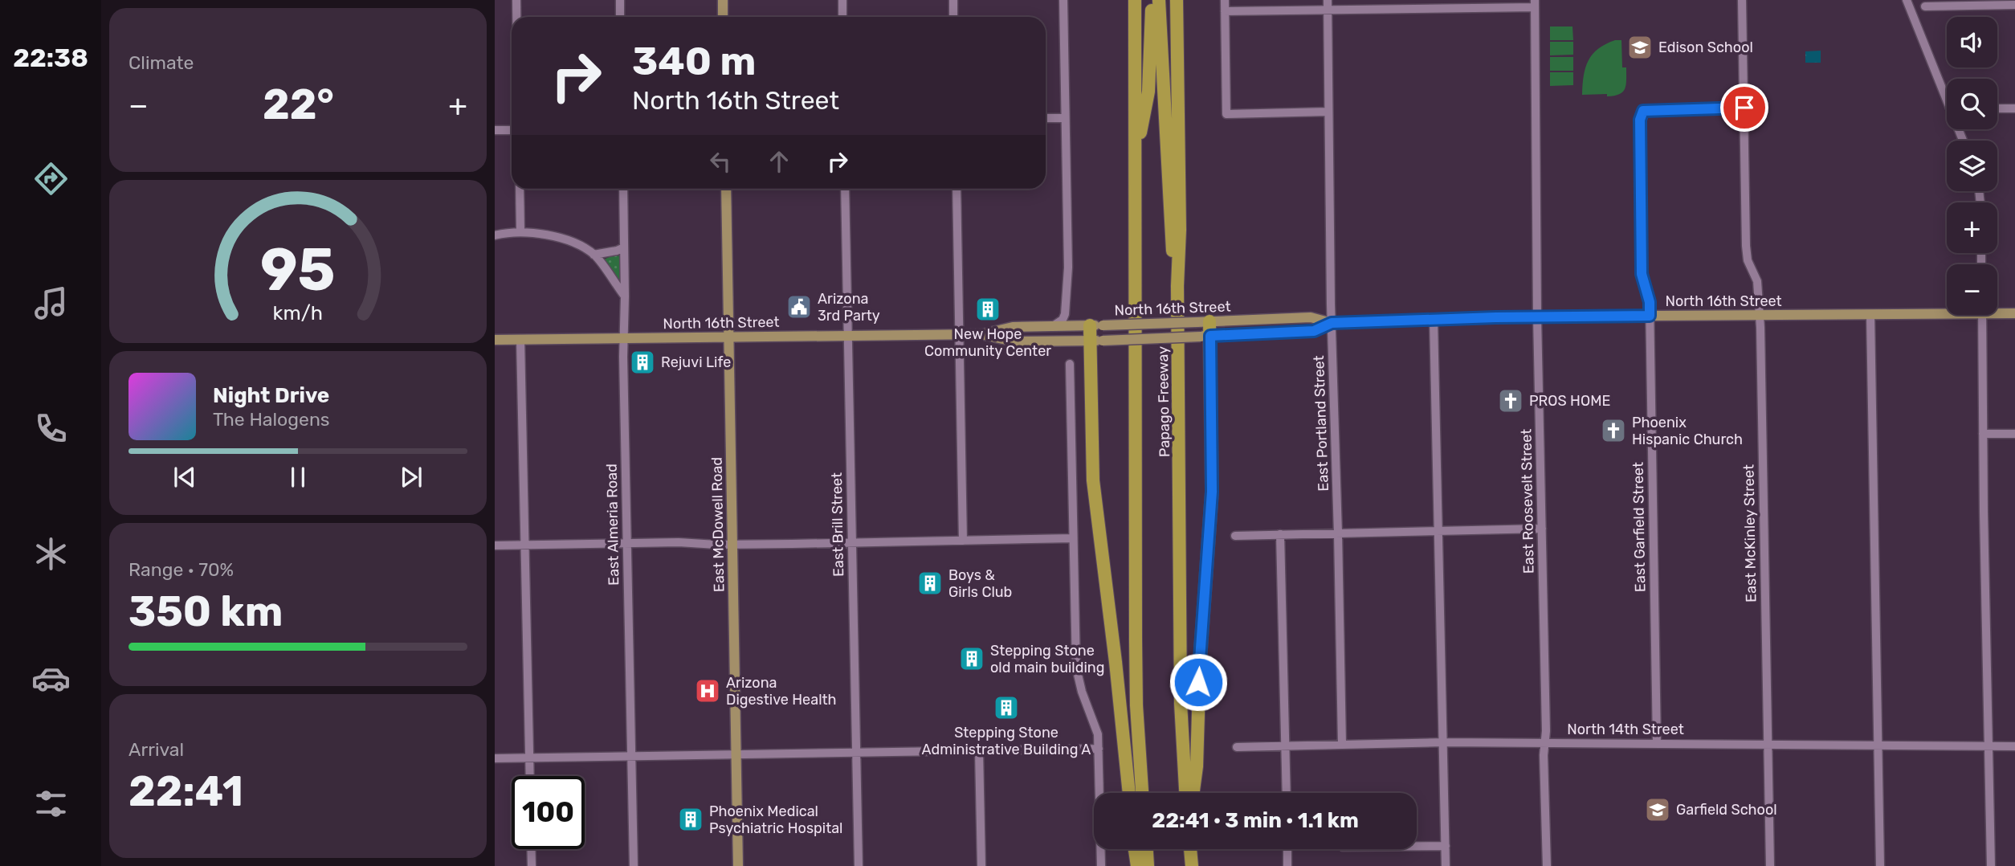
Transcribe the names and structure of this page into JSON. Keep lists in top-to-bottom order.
{
  "streets": {
    "highway": ["Papago Freeway"],
    "main road": ["North 16th Street", "East McDowell Road"],
    "street": [
      "East Portland Street",
      "East Roosevelt Street",
      "East Almeria Road",
      "East Brill Street",
      "East Garfield Street",
      "East McKinley Street",
      "North 14th Street"
    ]
  },
  "crossings": [
    ["North 16th Street", "East Portland Street"],
    ["North 16th Street", "East Roosevelt Street"],
    ["North 16th Street", "East Almeria Road"],
    ["North 16th Street", "East McDowell Road"],
    ["North 16th Street", "East Brill Street"],
    ["North 16th Street", "East Garfield Street"],
    ["North 16th Street", "East McKinley Street"],
    ["East Portland Street", "North 14th Street"],
    ["East Roosevelt Street", "North 14th Street"],
    ["East Garfield Street", "East McKinley Street"],
    ["East Garfield Street", "North 14th Street"],
    ["East McKinley Street", "North 14th Street"]
  ],
  "places": {
    "school or university": ["Edison School", "Garfield School"],
    "public building": ["Arizona 3rd Party"],
    "building": [
      "New Hope Community Center",
      "Rejuvi Life",
      "Boys & Girls Club",
      "Stepping Stone old main building",
      "Stepping Stone Administrative Building A",
      "Phoenix Medical Psychiatric Hospital"
    ],
    "church": ["PROS HOME", "Phoenix Hispanic Church"],
    "hospital": ["Arizona Digestive Health"]
  },
  "page": {
    "tabs": "22:38",
    "tile": [
      "Climate",
      ["Range · 70%", "350 km"],
      ["Arrival", "22:41"]
    ],
    "map_buttons": ["+", "−"],
    "turn": ["340 m", "North 16th Street"],
    "heat": ["−", "22°", "+"],
    "song": ["Night Drive", "The Halogens"],
    "limit": "100",
    "trip": "22:41 · 3 min · 1.1 km",
    "gauge": ["95", "km/h"]
  }
}
